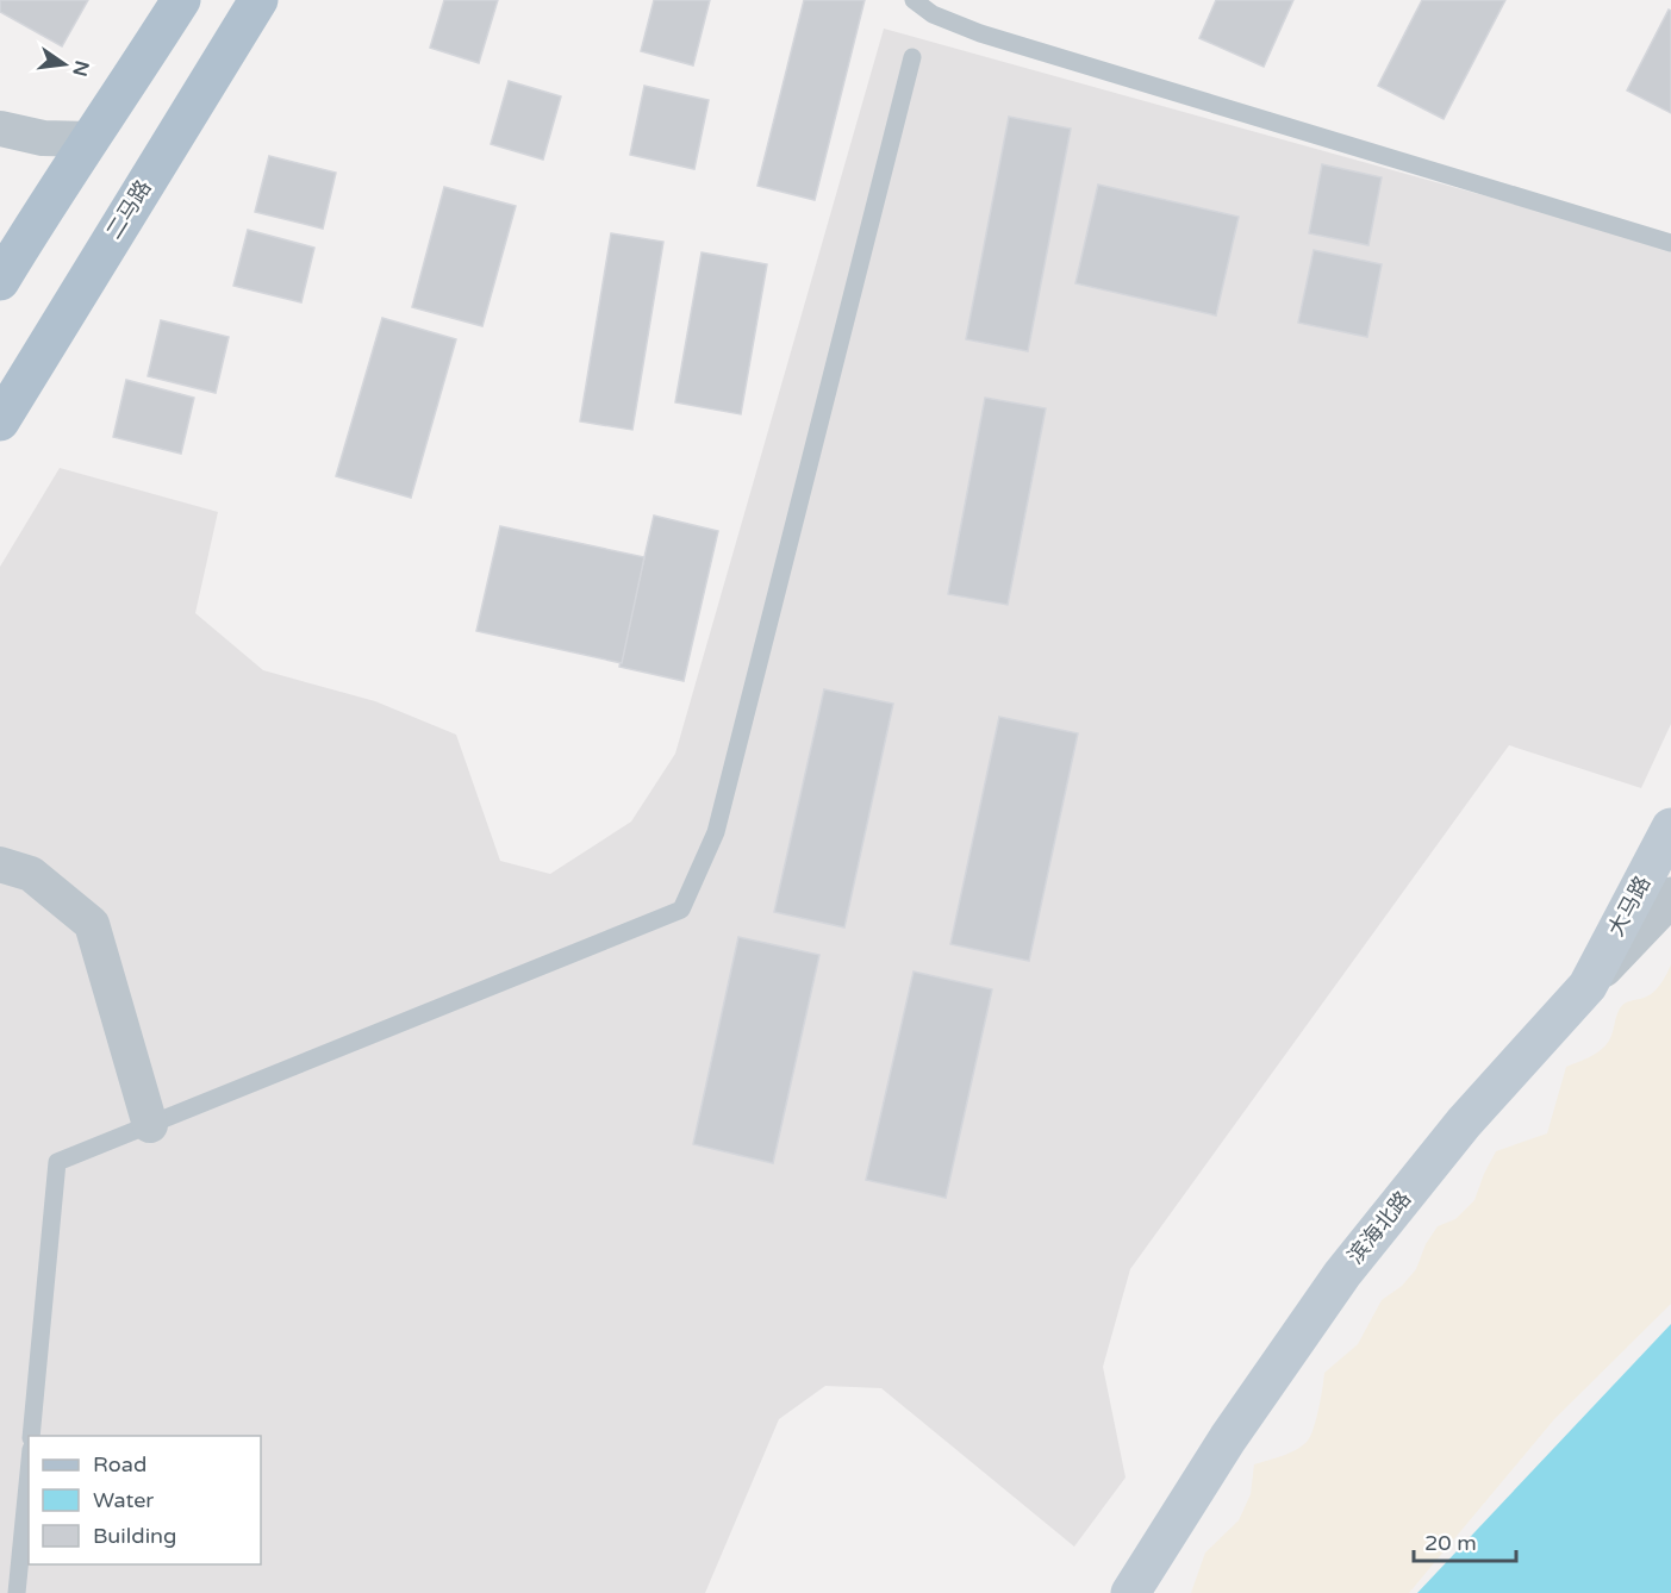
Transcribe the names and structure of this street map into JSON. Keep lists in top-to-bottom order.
{
  "streets": {
    "main road": ["二马路", "大马路", "滨海北路"]
  },
  "crossings": [
    ["大马路", "滨海北路"]
  ],
  "legend": ["Road", "Water", "Building"],
  "scale_bar": "20 m",
  "north": "right"
}
